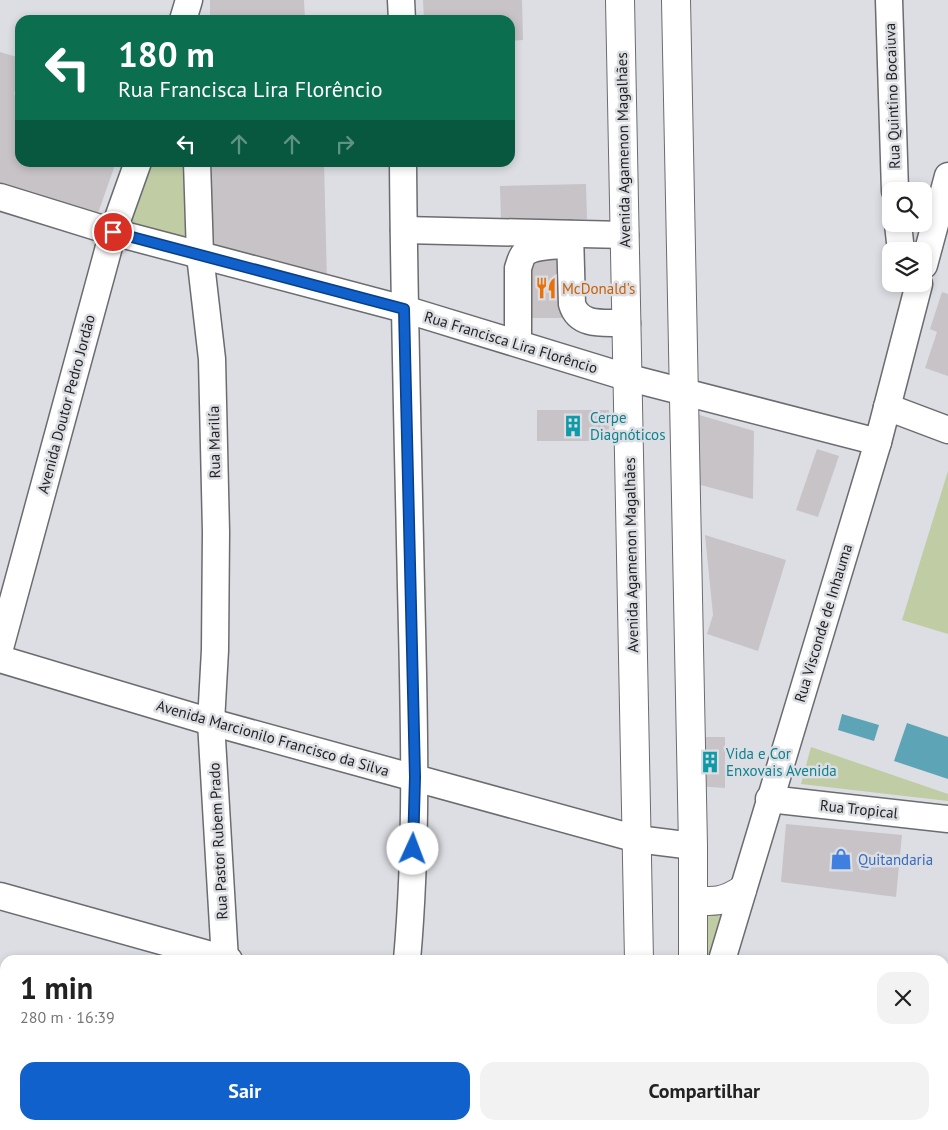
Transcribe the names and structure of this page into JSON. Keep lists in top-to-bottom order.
{
  "streets": {
    "main road": ["Avenida Agamenon Magalhães"],
    "street": [
      "Rua Quintino Bocaiuva",
      "Rua Francisca Lira Florêncio",
      "Avenida Doutor Pedro Jordão",
      "Rua Marilía",
      "Rua Visconde de Inhauma",
      "Avenida Marcionilo Francisco da Silva",
      "Rua Tropical",
      "Rua Pastor Rubem Prado"
    ]
  },
  "crossings": [
    ["Avenida Agamenon Magalhães", "Rua Francisca Lira Florêncio"],
    ["Avenida Agamenon Magalhães", "Avenida Marcionilo Francisco da Silva"],
    ["Rua Francisca Lira Florêncio", "Avenida Doutor Pedro Jordão"],
    ["Rua Francisca Lira Florêncio", "Rua Marilía"],
    ["Rua Francisca Lira Florêncio", "Rua Visconde de Inhauma"],
    ["Rua Marilía", "Avenida Marcionilo Francisco da Silva"],
    ["Rua Marilía", "Rua Pastor Rubem Prado"],
    ["Rua Visconde de Inhauma", "Rua Tropical"],
    ["Avenida Marcionilo Francisco da Silva", "Rua Pastor Rubem Prado"]
  ],
  "places": {
    "restaurant": ["McDonald's"],
    "building": ["Cerpe Diagnóticos", "Vida e Cor Enxovais Avenida"],
    "shop": ["Quitandaria"]
  },
  "page": {
    "turn": ["180 m", "Rua Francisca Lira Florêncio"],
    "heading": ["1 min", "280 m · 16:39"],
    "buttons": ["Sair", "Compartilhar"]
  }
}
